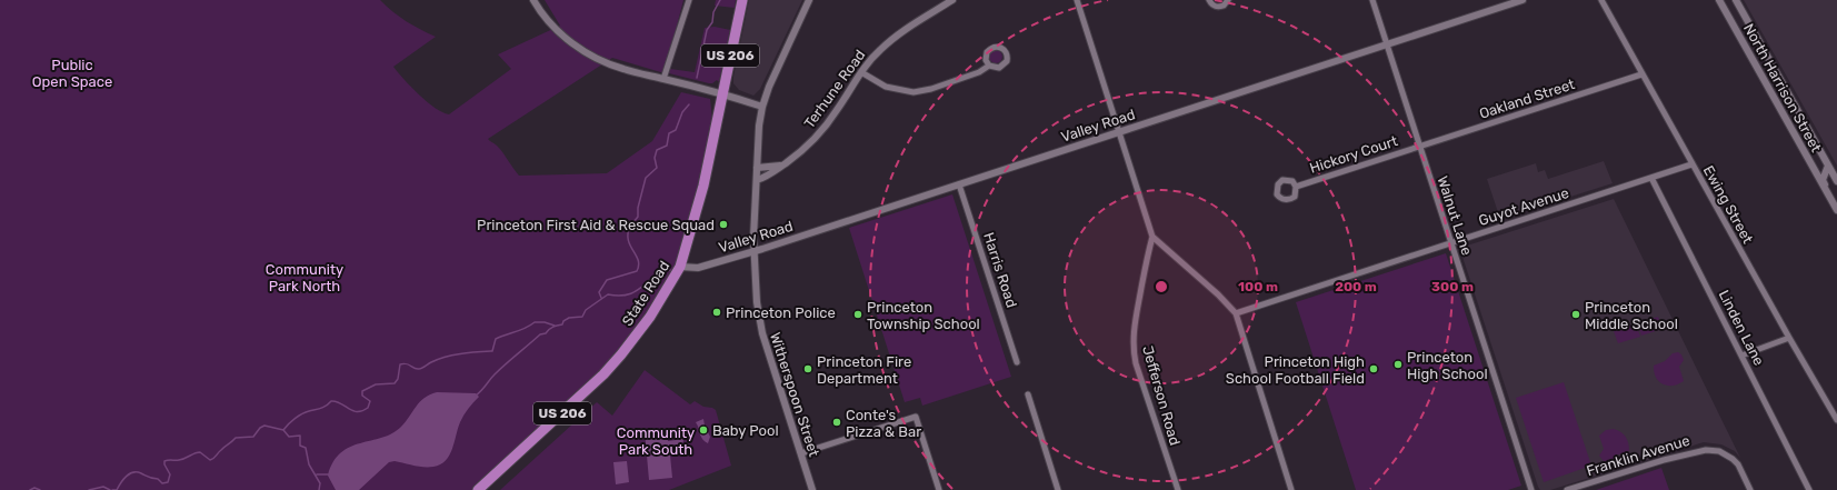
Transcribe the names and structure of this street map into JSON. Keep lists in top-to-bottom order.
{
  "streets": {
    "highway": ["US 206", "State Road"],
    "street": [
      "North Harrison Street",
      "Terhune Road",
      "Oakland Street",
      "Valley Road",
      "Hickory Court",
      "Ewing Street",
      "Guyot Avenue",
      "Walnut Lane",
      "Harris Road",
      "Linden Lane",
      "Witherspoon Street",
      "Jefferson Road",
      "Franklin Avenue"
    ]
  },
  "crossings": [
    ["Terhune Road", "Witherspoon Street"],
    ["Oakland Street", "Hickory Court"],
    ["Oakland Street", "Ewing Street"],
    ["Oakland Street", "Walnut Lane"],
    ["Valley Road", "Walnut Lane"],
    ["Valley Road", "Harris Road"],
    ["Valley Road", "State Road"],
    ["Valley Road", "Witherspoon Street"],
    ["Valley Road", "Jefferson Road"],
    ["Hickory Court", "Walnut Lane"],
    ["Ewing Street", "Guyot Avenue"],
    ["Guyot Avenue", "Walnut Lane"],
    ["Guyot Avenue", "Linden Lane"]
  ],
  "parks": ["Public Open Space", "Community Park North", "Community Park South"],
  "places": [
    "Princeton First Aid & Rescue Squad",
    "Princeton Police",
    "Princeton Township School",
    "Princeton Middle School",
    "Princeton High School",
    "Princeton Fire Department",
    "Princeton High School Football Field",
    "Conte's Pizza & Bar",
    "Baby Pool"
  ],
  "rings": ["100 m", "200 m", "300 m"]
}
